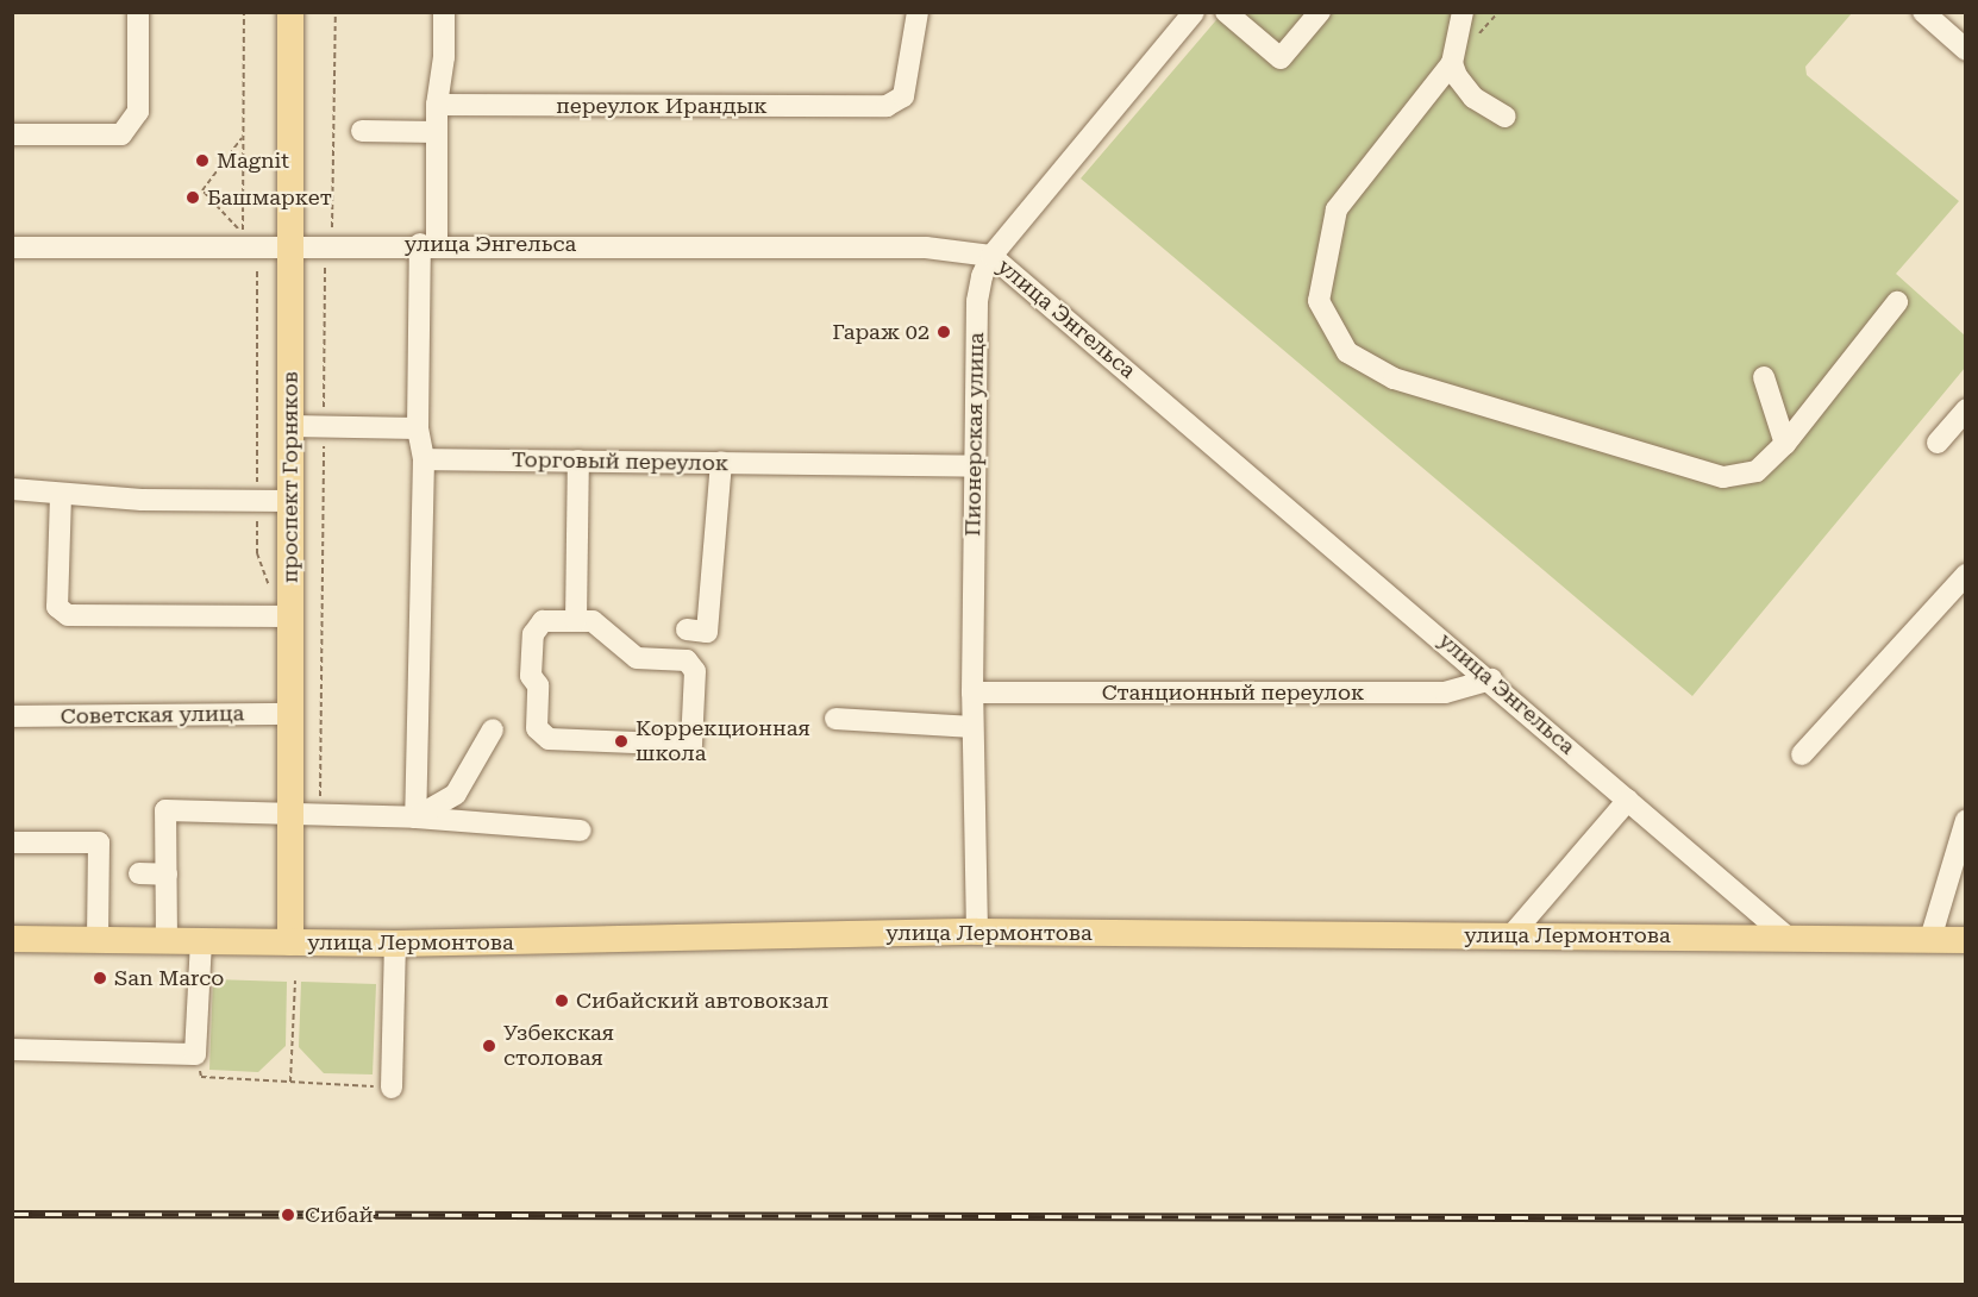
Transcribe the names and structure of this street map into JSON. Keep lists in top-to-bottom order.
{
  "streets": {
    "main road": ["проспект Горняков", "улица Лермонтова"],
    "street": [
      "переулок Ирандык",
      "улица Энгельса",
      "Пионерская улица",
      "Торговый переулок",
      "Станционный переулок",
      "Советская улица"
    ]
  },
  "crossings": [
    ["улица Энгельса", "Пионерская улица"],
    ["улица Энгельса", "проспект Горняков"],
    ["улица Энгельса", "Станционный переулок"],
    ["улица Энгельса", "улица Лермонтова"],
    ["Пионерская улица", "Торговый переулок"],
    ["Пионерская улица", "Станционный переулок"],
    ["Пионерская улица", "улица Лермонтова"],
    ["проспект Горняков", "Советская улица"],
    ["проспект Горняков", "улица Лермонтова"]
  ],
  "places": [
    "Magnit",
    "Башмаркет",
    "Гараж 02",
    "Коррекционная школа",
    "San Marco",
    "Сибайский автовокзал",
    "Узбекская столовая",
    "Сибай"
  ]
}
